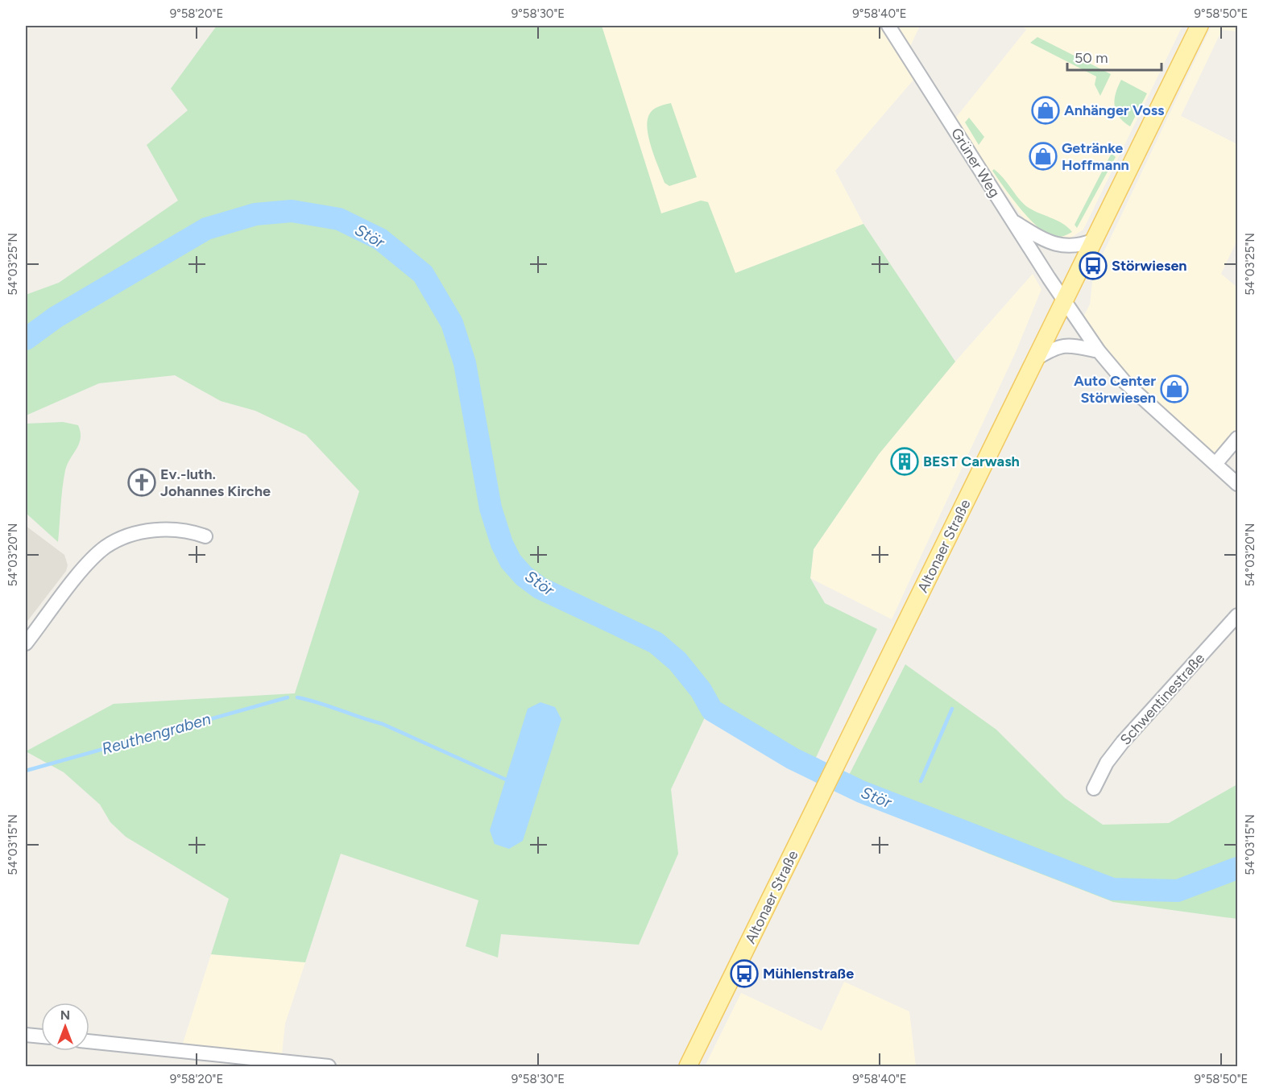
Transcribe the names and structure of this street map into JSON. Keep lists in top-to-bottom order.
{
  "streets": {
    "main road": ["Altonaer Straße"],
    "street": ["Grüner Weg", "Schwentinestraße"]
  },
  "crossings": [
    ["Grüner Weg", "Altonaer Straße"]
  ],
  "water": ["Stör", "Reuthengraben"],
  "places": {
    "shop": ["Anhänger Voss", "Getränke Hoffmann", "Auto Center Störwiesen"],
    "bus stop": ["Störwiesen", "Mühlenstraße"],
    "building": ["BEST Carwash"],
    "church": ["Ev.-luth. Johannes Kirche"]
  },
  "scale_bar": "50 m",
  "north": "top",
  "coordinates": [
    "9°58'20\"E",
    "9°58'30\"E",
    "9°58'40\"E",
    "9°58'50\"E",
    "54°03'25\"N",
    "54°03'20\"N",
    "54°03'15\"N"
  ]
}
